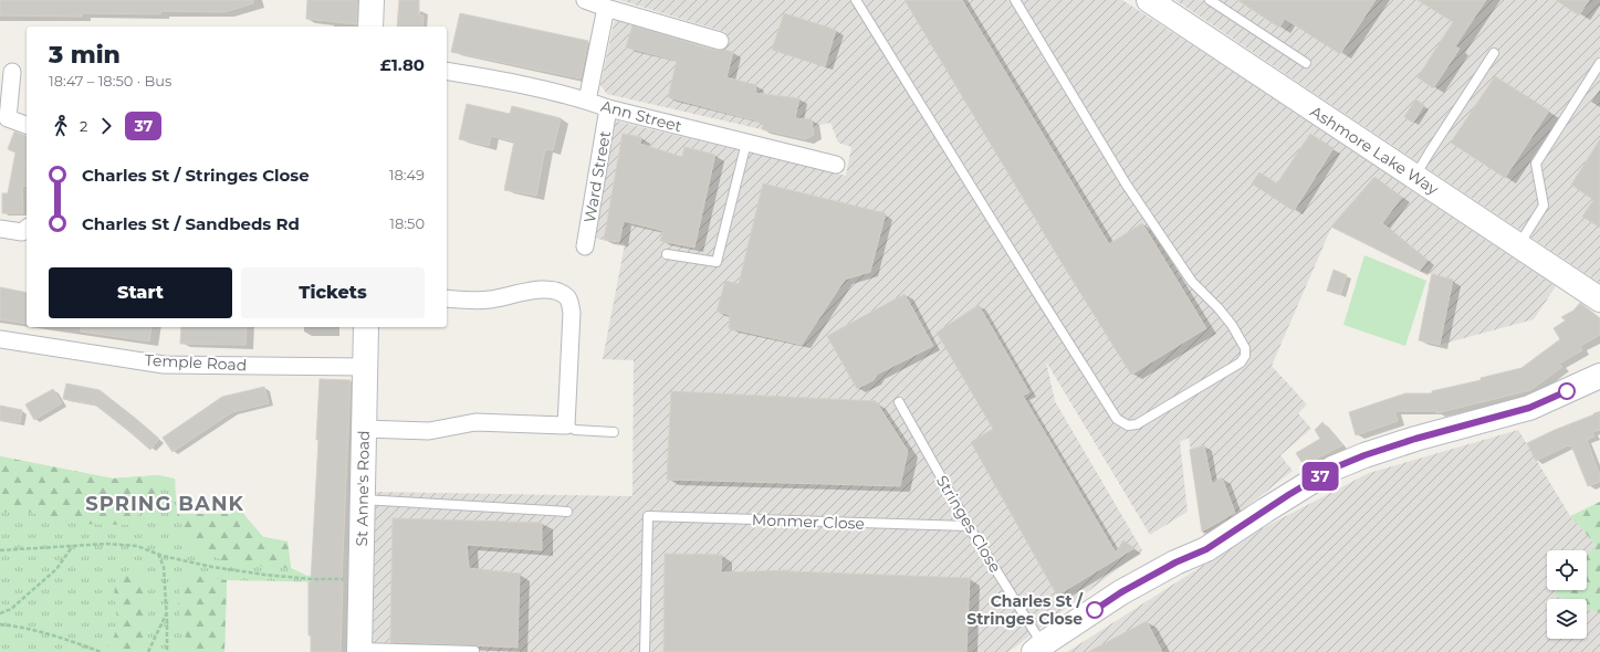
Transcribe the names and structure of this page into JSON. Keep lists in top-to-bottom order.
{
  "streets": {
    "street": [
      "Ann Street",
      "Ashmore Lake Way",
      "Ward Street",
      "Temple Road",
      "St Anne's Road"
    ],
    "lane": ["Monmer Close", "Stringes Close"]
  },
  "crossings": [
    ["Ann Street", "Ward Street"],
    ["Temple Road", "St Anne's Road"],
    ["Monmer Close", "Stringes Close"]
  ],
  "districts": ["SPRING BANK"],
  "places": ["Charles St / Stringes Close"],
  "lines": ["bus line 37"],
  "page": {
    "on_map": "37",
    "heading": ["3 min", "18:47 – 18:50 · Bus", "£1.80"],
    "legs": ["2", "37"],
    "list": [
      {
        "name": "Charles St / Stringes Close",
        "value": "18:49"
      },
      {
        "name": "Charles St / Sandbeds Rd",
        "value": "18:50"
      }
    ],
    "buttons": ["Start", "Tickets"]
  }
}
